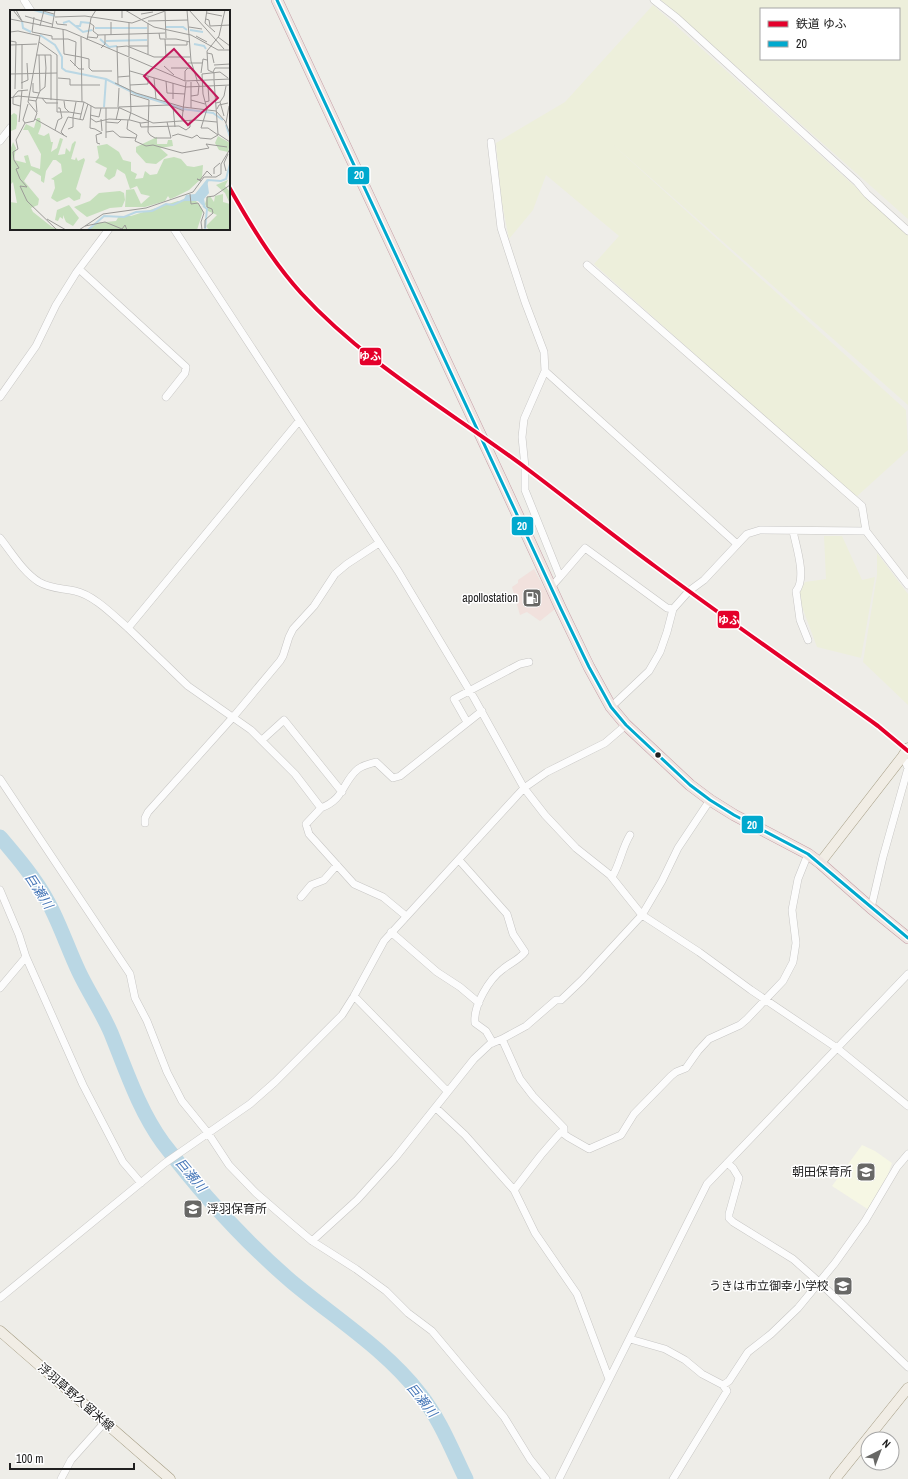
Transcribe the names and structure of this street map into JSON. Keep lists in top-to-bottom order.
{
  "streets": {
    "main road": ["浮羽草野久留米線"]
  },
  "water": ["巨瀬川"],
  "places": {
    "fuel station": ["apollostation"],
    "school or university": ["朝田保育所", "浮羽保育所", "うきは市立御幸小学校"]
  },
  "lines": ["transit line 20", "rail line ゆふ"],
  "legend": ["鉄道 ゆふ", "20"],
  "scale_bar": "100 m",
  "north": "top right"
}
